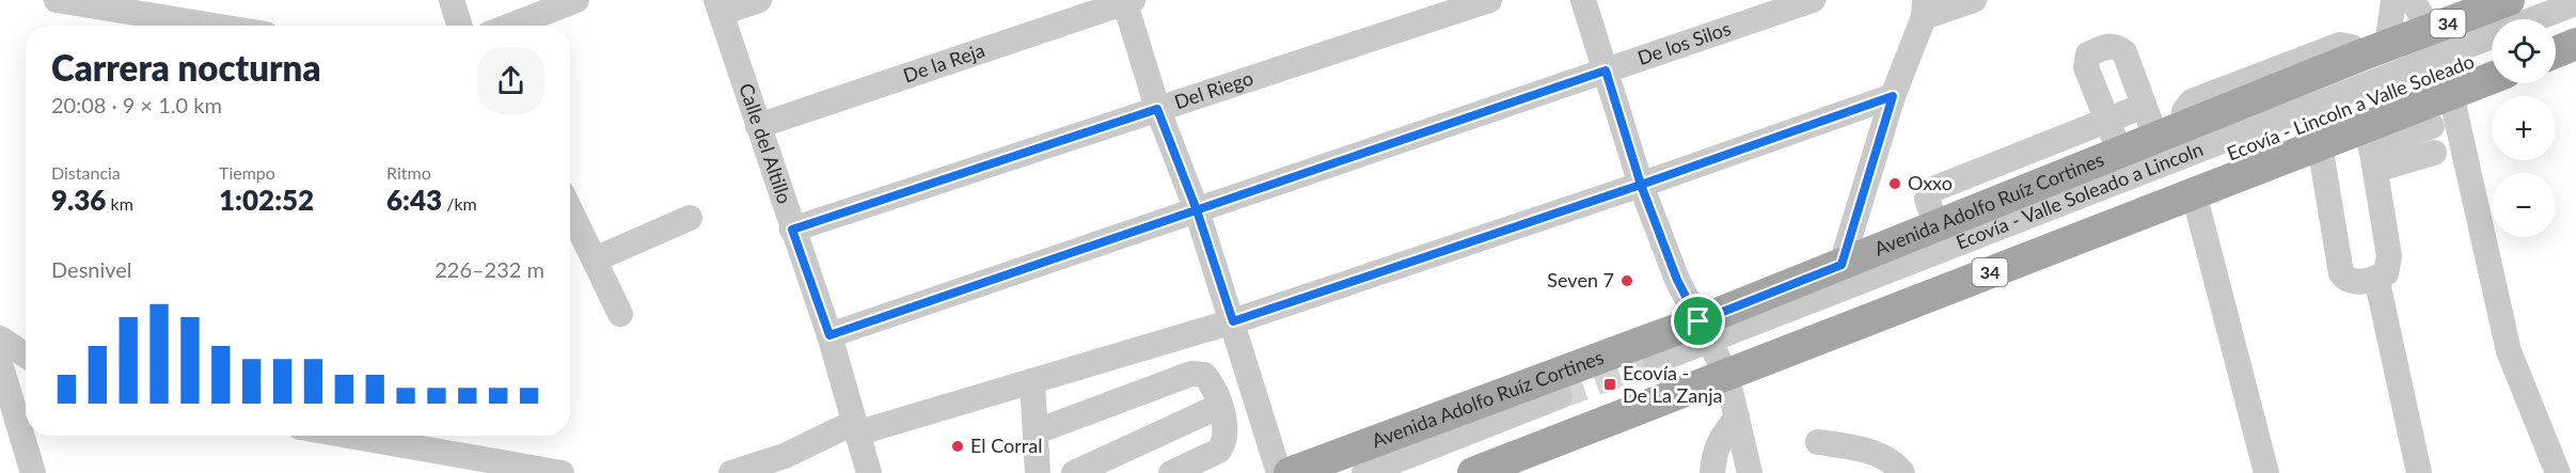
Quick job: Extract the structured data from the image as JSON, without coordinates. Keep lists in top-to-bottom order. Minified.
{"streets":{"main road":["34","Avenida Adolfo Ruíz Cortines"],"street":["De los Silos","De la Reja","Del Riego","Ecovía - Lincoln a Valle Soleado","Calle del Altillo","Ecovía - Valle Soleado a Lincoln"]},"crossings":[["De los Silos","Calle del Altillo"],["De la Reja","Calle del Altillo"],["Del Riego","Calle del Altillo"],["Ecovía - Lincoln a Valle Soleado","Ecovía - Valle Soleado a Lincoln"],["Ecovía - Lincoln a Valle Soleado","Avenida Adolfo Ruíz Cortines"],["Ecovía - Valle Soleado a Lincoln","Avenida Adolfo Ruíz Cortines"]],"places":{"other":["Oxxo","Seven 7","El Corral"],"transit":["Ecovía - De La Zanja"]},"page":{"map_buttons":["+","−"],"heading":["Carrera nocturna","20:08 · 9 × 1.0 km"],"stats":[["Distancia","9.36 km"],["Tiempo","1:02:52"],["Ritmo","6:43 /km"]],"chart":["Desnivel","226–232 m"]}}
